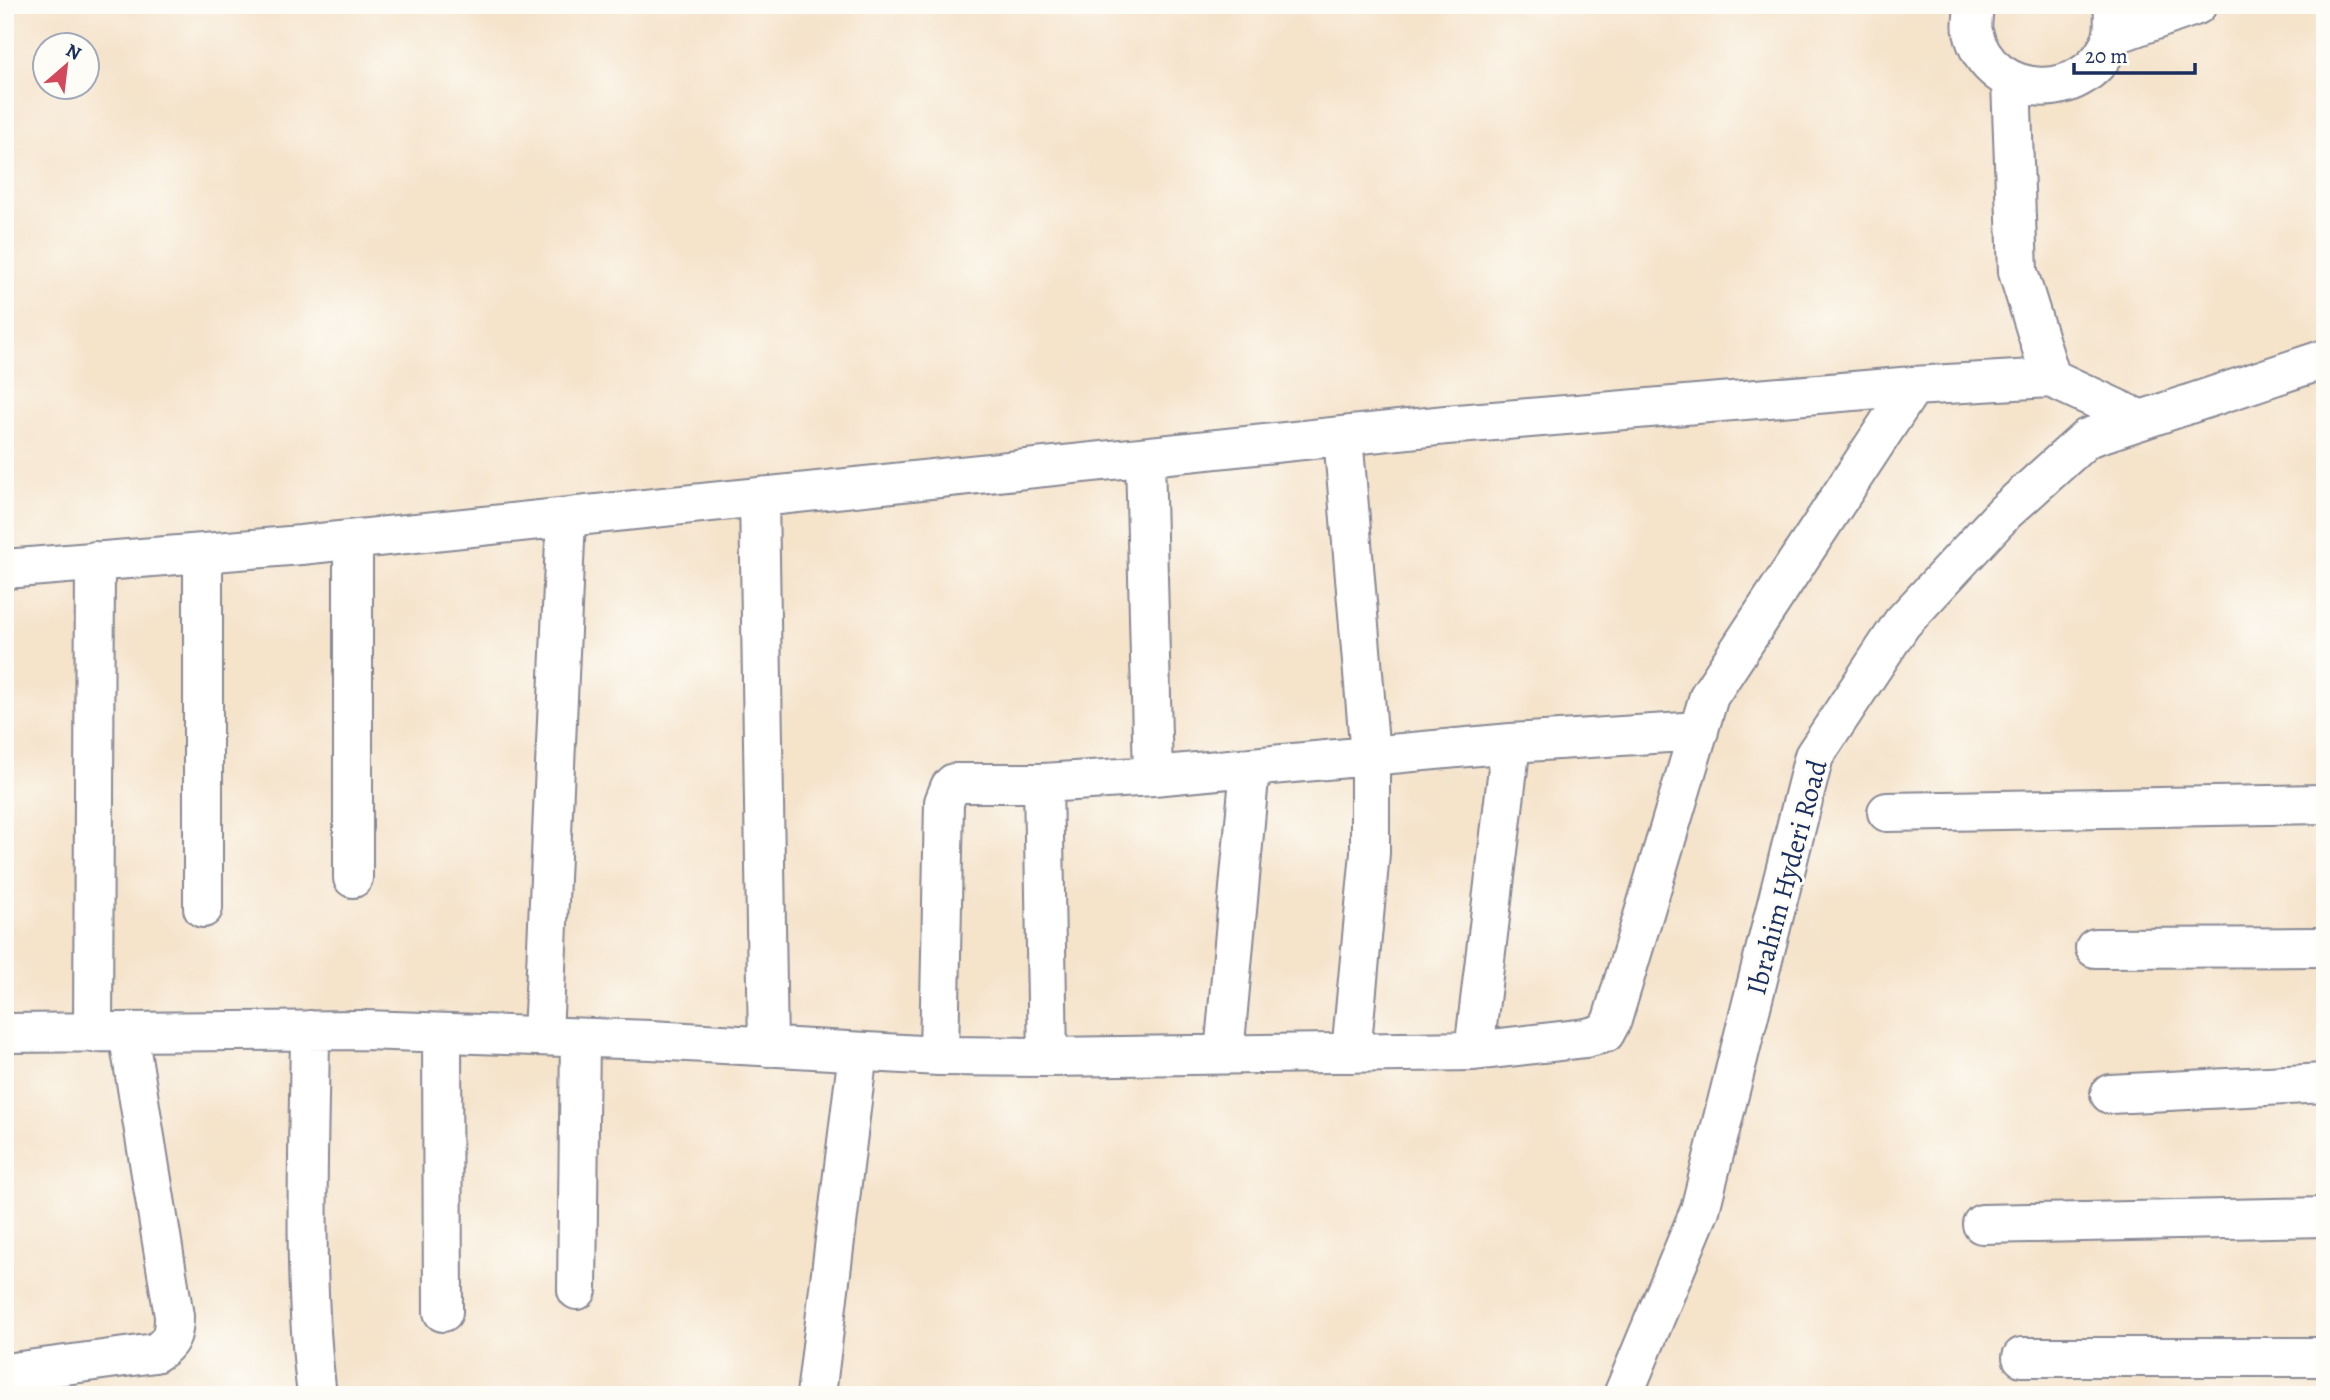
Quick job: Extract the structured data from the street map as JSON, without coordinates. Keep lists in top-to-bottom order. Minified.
{"streets":{"street":["Ibrahim Hyderi Road"]},"scale_bar":"20 m","north":"top right"}
